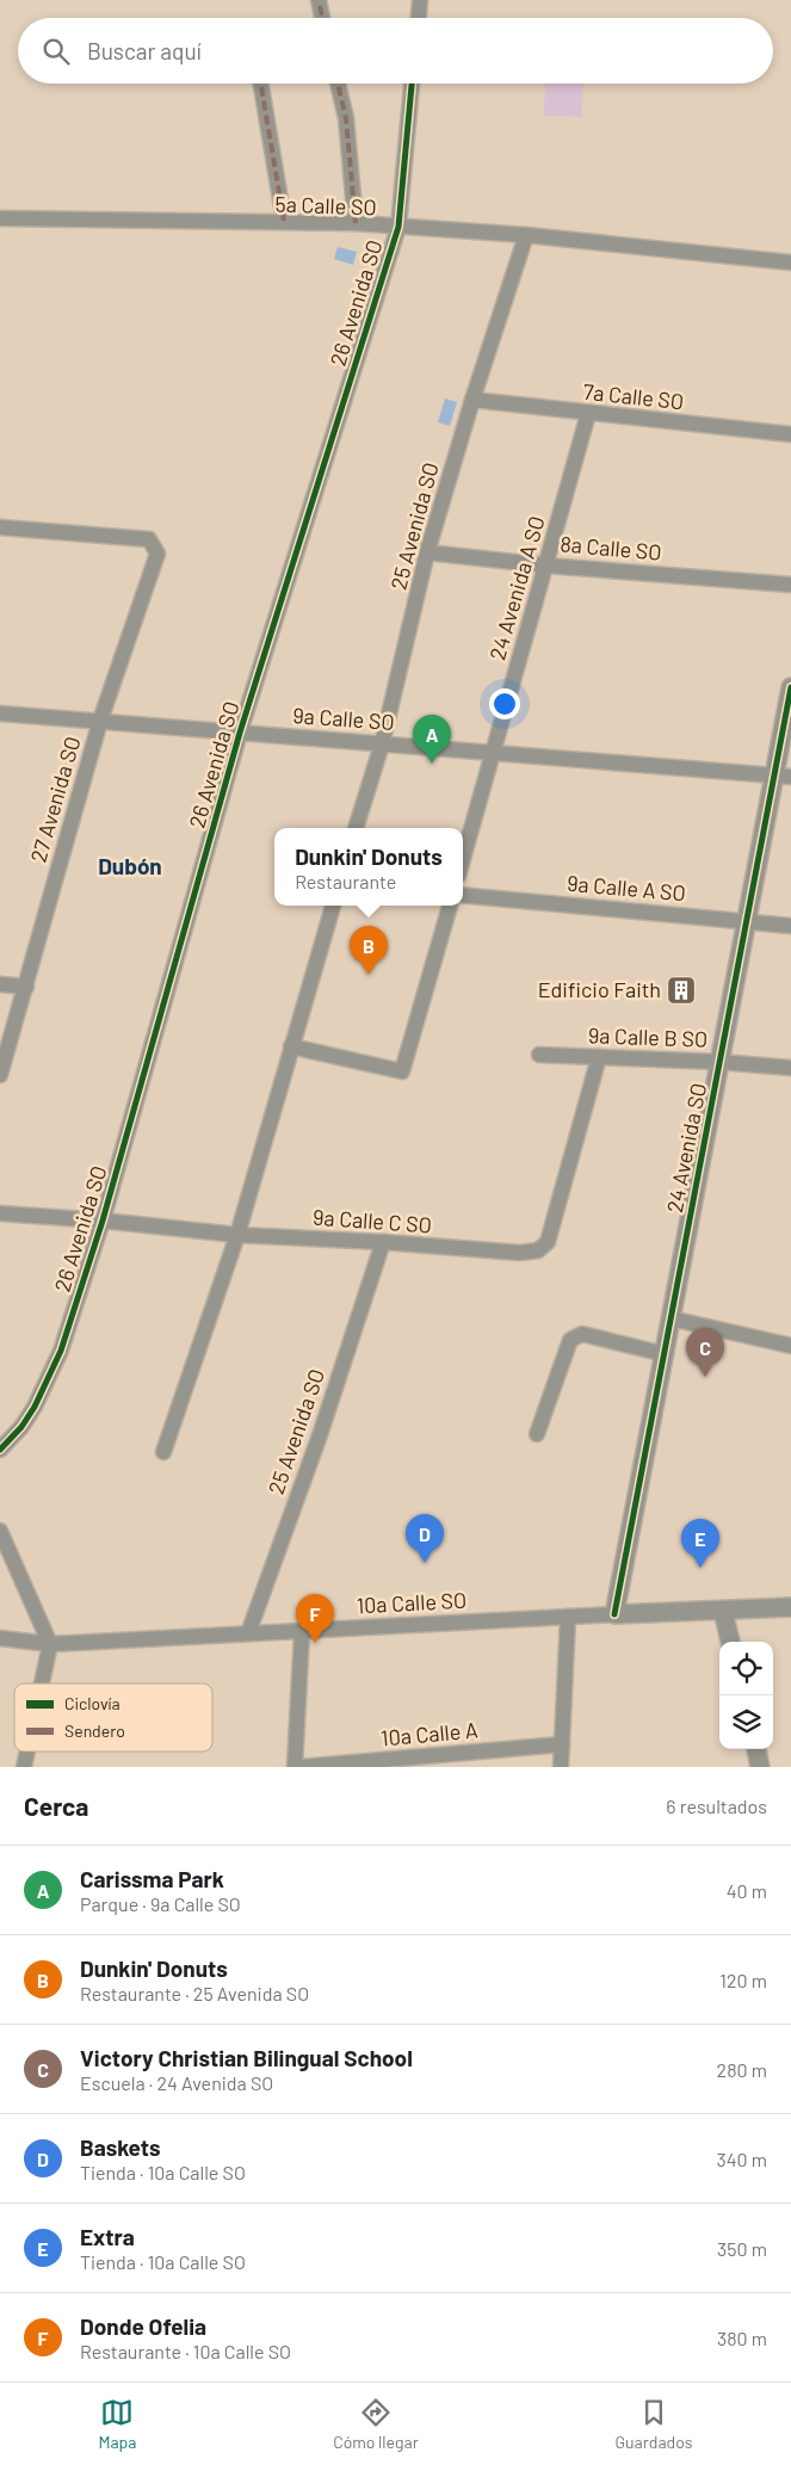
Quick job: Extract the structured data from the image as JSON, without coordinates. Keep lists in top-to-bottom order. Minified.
{"streets":{"street":["5a Calle SO","26 Avenida SO","7a Calle SO","25 Avenida SO","8a Calle SO","24 Avenida A SO","9a Calle SO","27 Avenida SO","9a Calle A SO","9a Calle B SO","24 Avenida SO","9a Calle C SO","10a Calle SO","10a Calle A"]},"crossings":[["5a Calle SO","26 Avenida SO"],["5a Calle SO","25 Avenida SO"],["26 Avenida SO","9a Calle SO"],["26 Avenida SO","9a Calle C SO"],["7a Calle SO","25 Avenida SO"],["7a Calle SO","24 Avenida A SO"],["25 Avenida SO","8a Calle SO"],["25 Avenida SO","9a Calle SO"],["25 Avenida SO","9a Calle C SO"],["25 Avenida SO","10a Calle SO"],["8a Calle SO","24 Avenida A SO"],["24 Avenida A SO","9a Calle SO"],["9a Calle SO","27 Avenida SO"],["9a Calle SO","24 Avenida SO"],["9a Calle A SO","24 Avenida SO"],["9a Calle B SO","24 Avenida SO"],["9a Calle B SO","9a Calle C SO"],["24 Avenida SO","10a Calle SO"]],"districts":["Dubón"],"places":{"building":["Edificio Faith"]},"legend":["Ciclovía","Sendero"],"page":{"search":"Buscar aquí","pins":["A","B","C","D","E","F"],"popup":["Dunkin' Donuts","Restaurante"],"heading":["Cerca","6 resultados"],"list":[{"mark":"A","name":"Carissma Park","note":"Parque · 9a Calle SO","value":"40 m"},{"mark":"B","name":"Dunkin' Donuts","note":"Restaurante · 25 Avenida SO","value":"120 m"},{"mark":"C","name":"Victory Christian Bilingual School","note":"Escuela · 24 Avenida SO","value":"280 m"},{"mark":"D","name":"Baskets","note":"Tienda · 10a Calle SO","value":"340 m"},{"mark":"E","name":"Extra","note":"Tienda · 10a Calle SO","value":"350 m"},{"mark":"F","name":"Donde Ofelia","note":"Restaurante · 10a Calle SO","value":"380 m"}],"nav":["Mapa","Cómo llegar","Guardados"]}}
